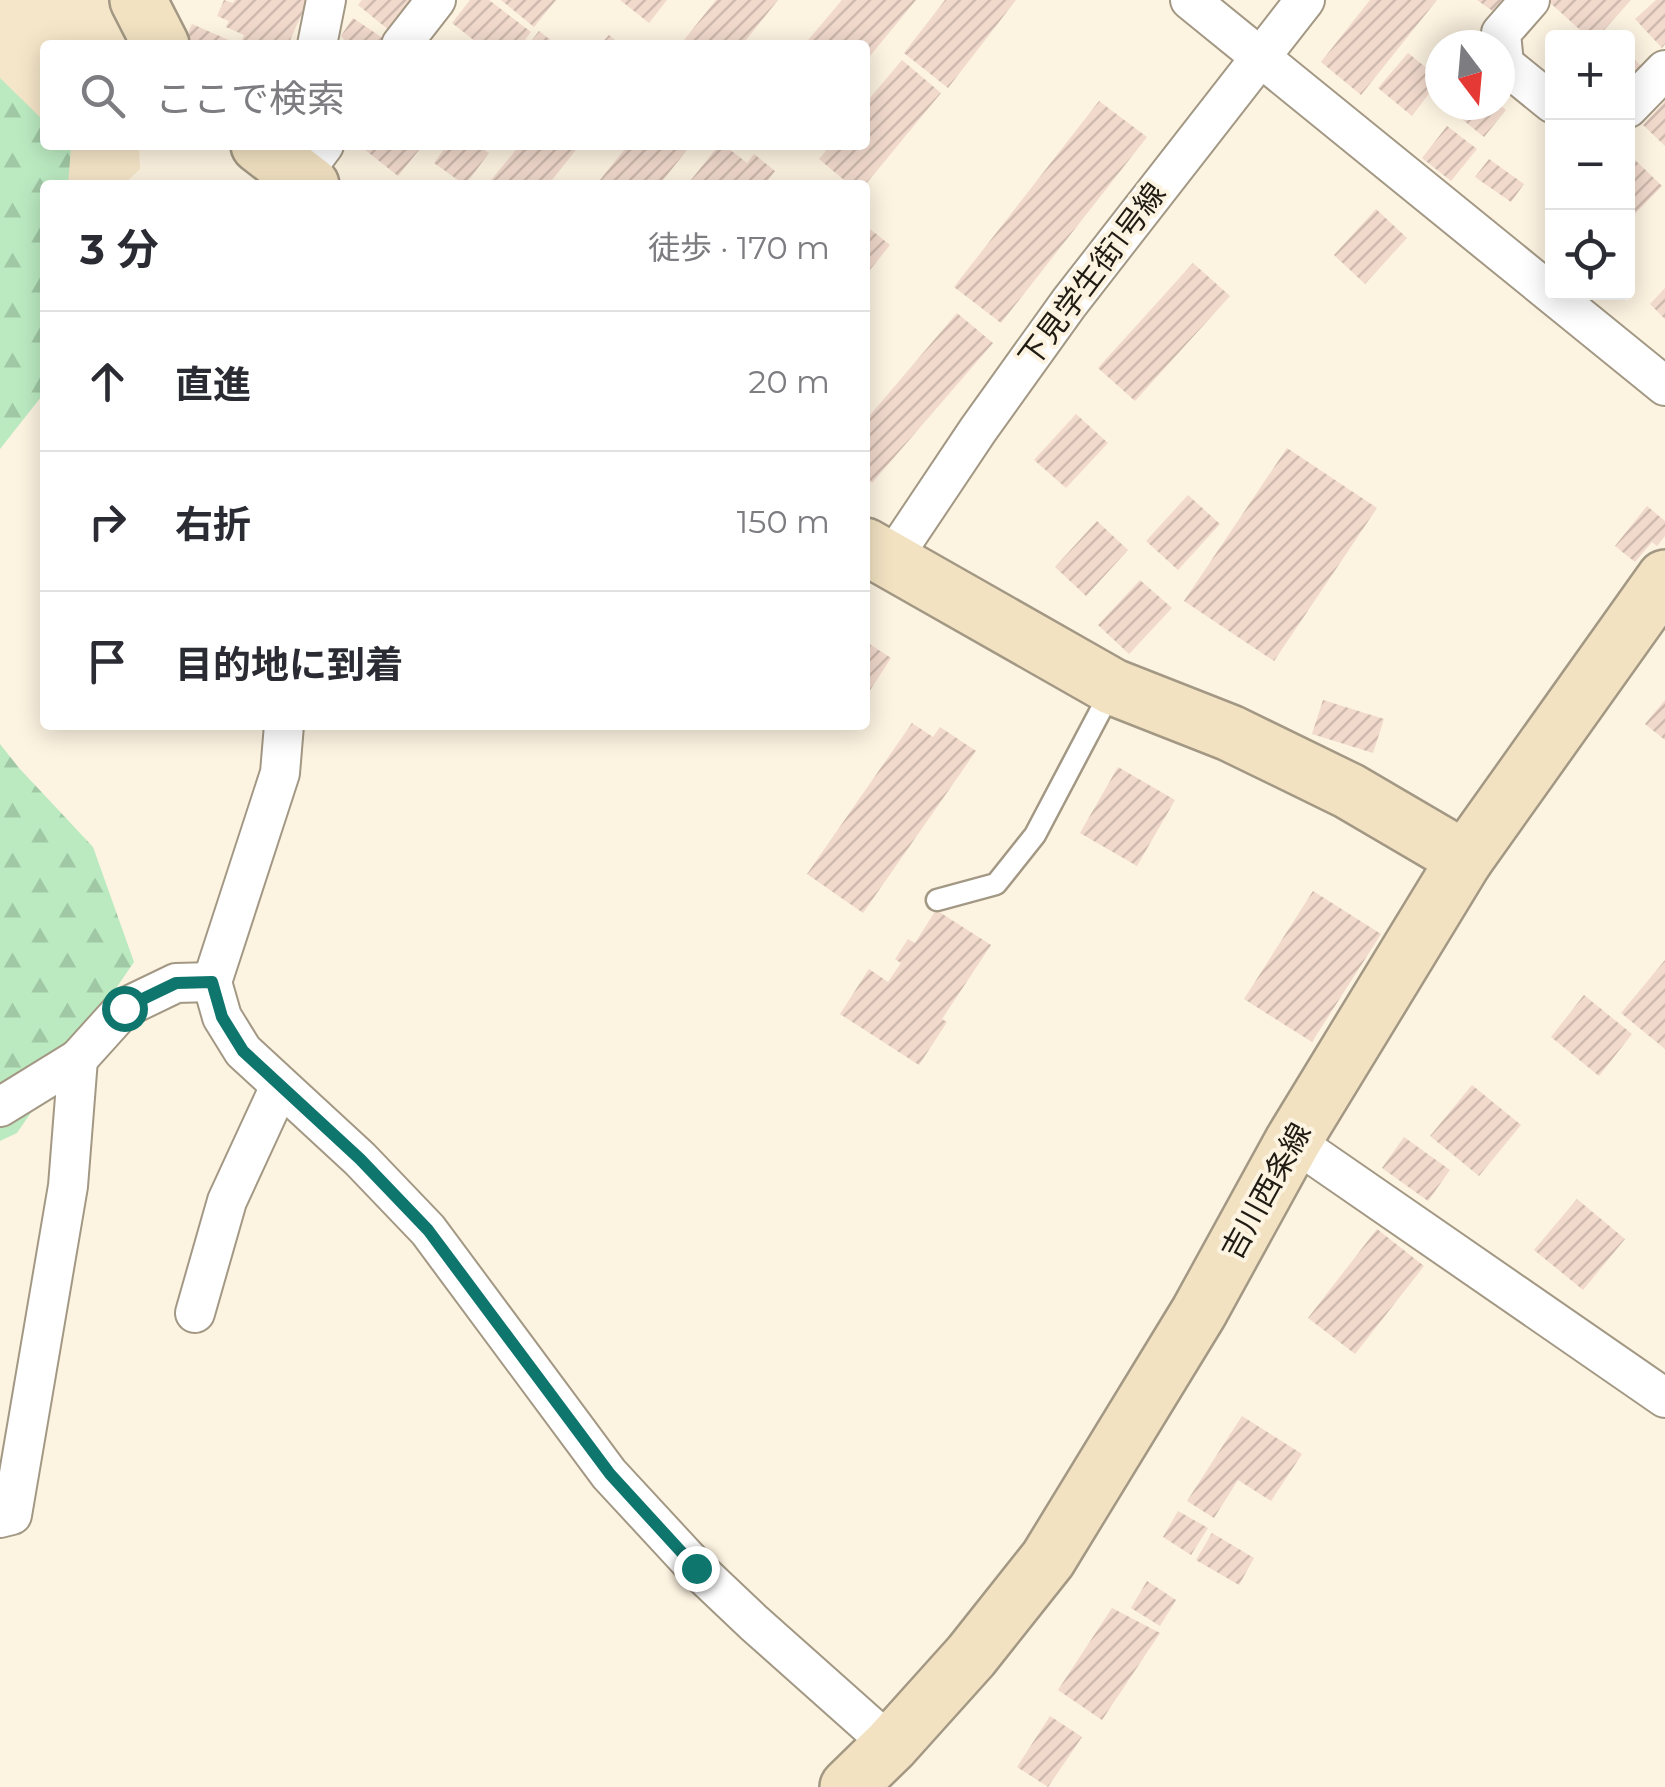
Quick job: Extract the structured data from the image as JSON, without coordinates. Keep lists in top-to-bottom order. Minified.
{"streets":{"main road":["吉川西条線"],"street":["下見学生街1号線"]},"north":"bottom","page":{"map_buttons":["+","−"],"search":"ここで検索","heading":["3 分","徒歩 · 170 m"],"list":[["直進","20 m"],["右折","150 m"],"目的地に到着"]}}
